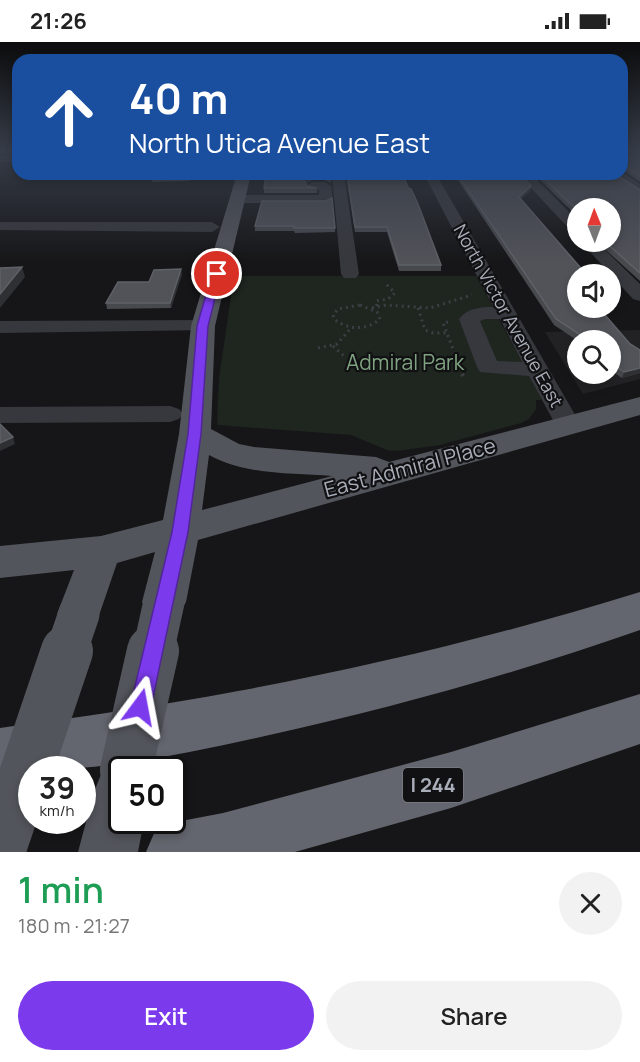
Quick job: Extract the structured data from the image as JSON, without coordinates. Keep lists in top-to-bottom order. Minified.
{"streets":{"highway":["I 244"],"main road":["East Admiral Place"],"street":["North Victor Avenue East"]},"crossings":[["North Victor Avenue East","East Admiral Place"]],"parks":["Admiral Park"],"north":"top","page":{"status":"21:26","turn":["40 m","North Utica Avenue East"],"speed":"39 km/h","limit":"50","heading":["1 min","180 m · 21:27"],"buttons":["Exit","Share"]}}
